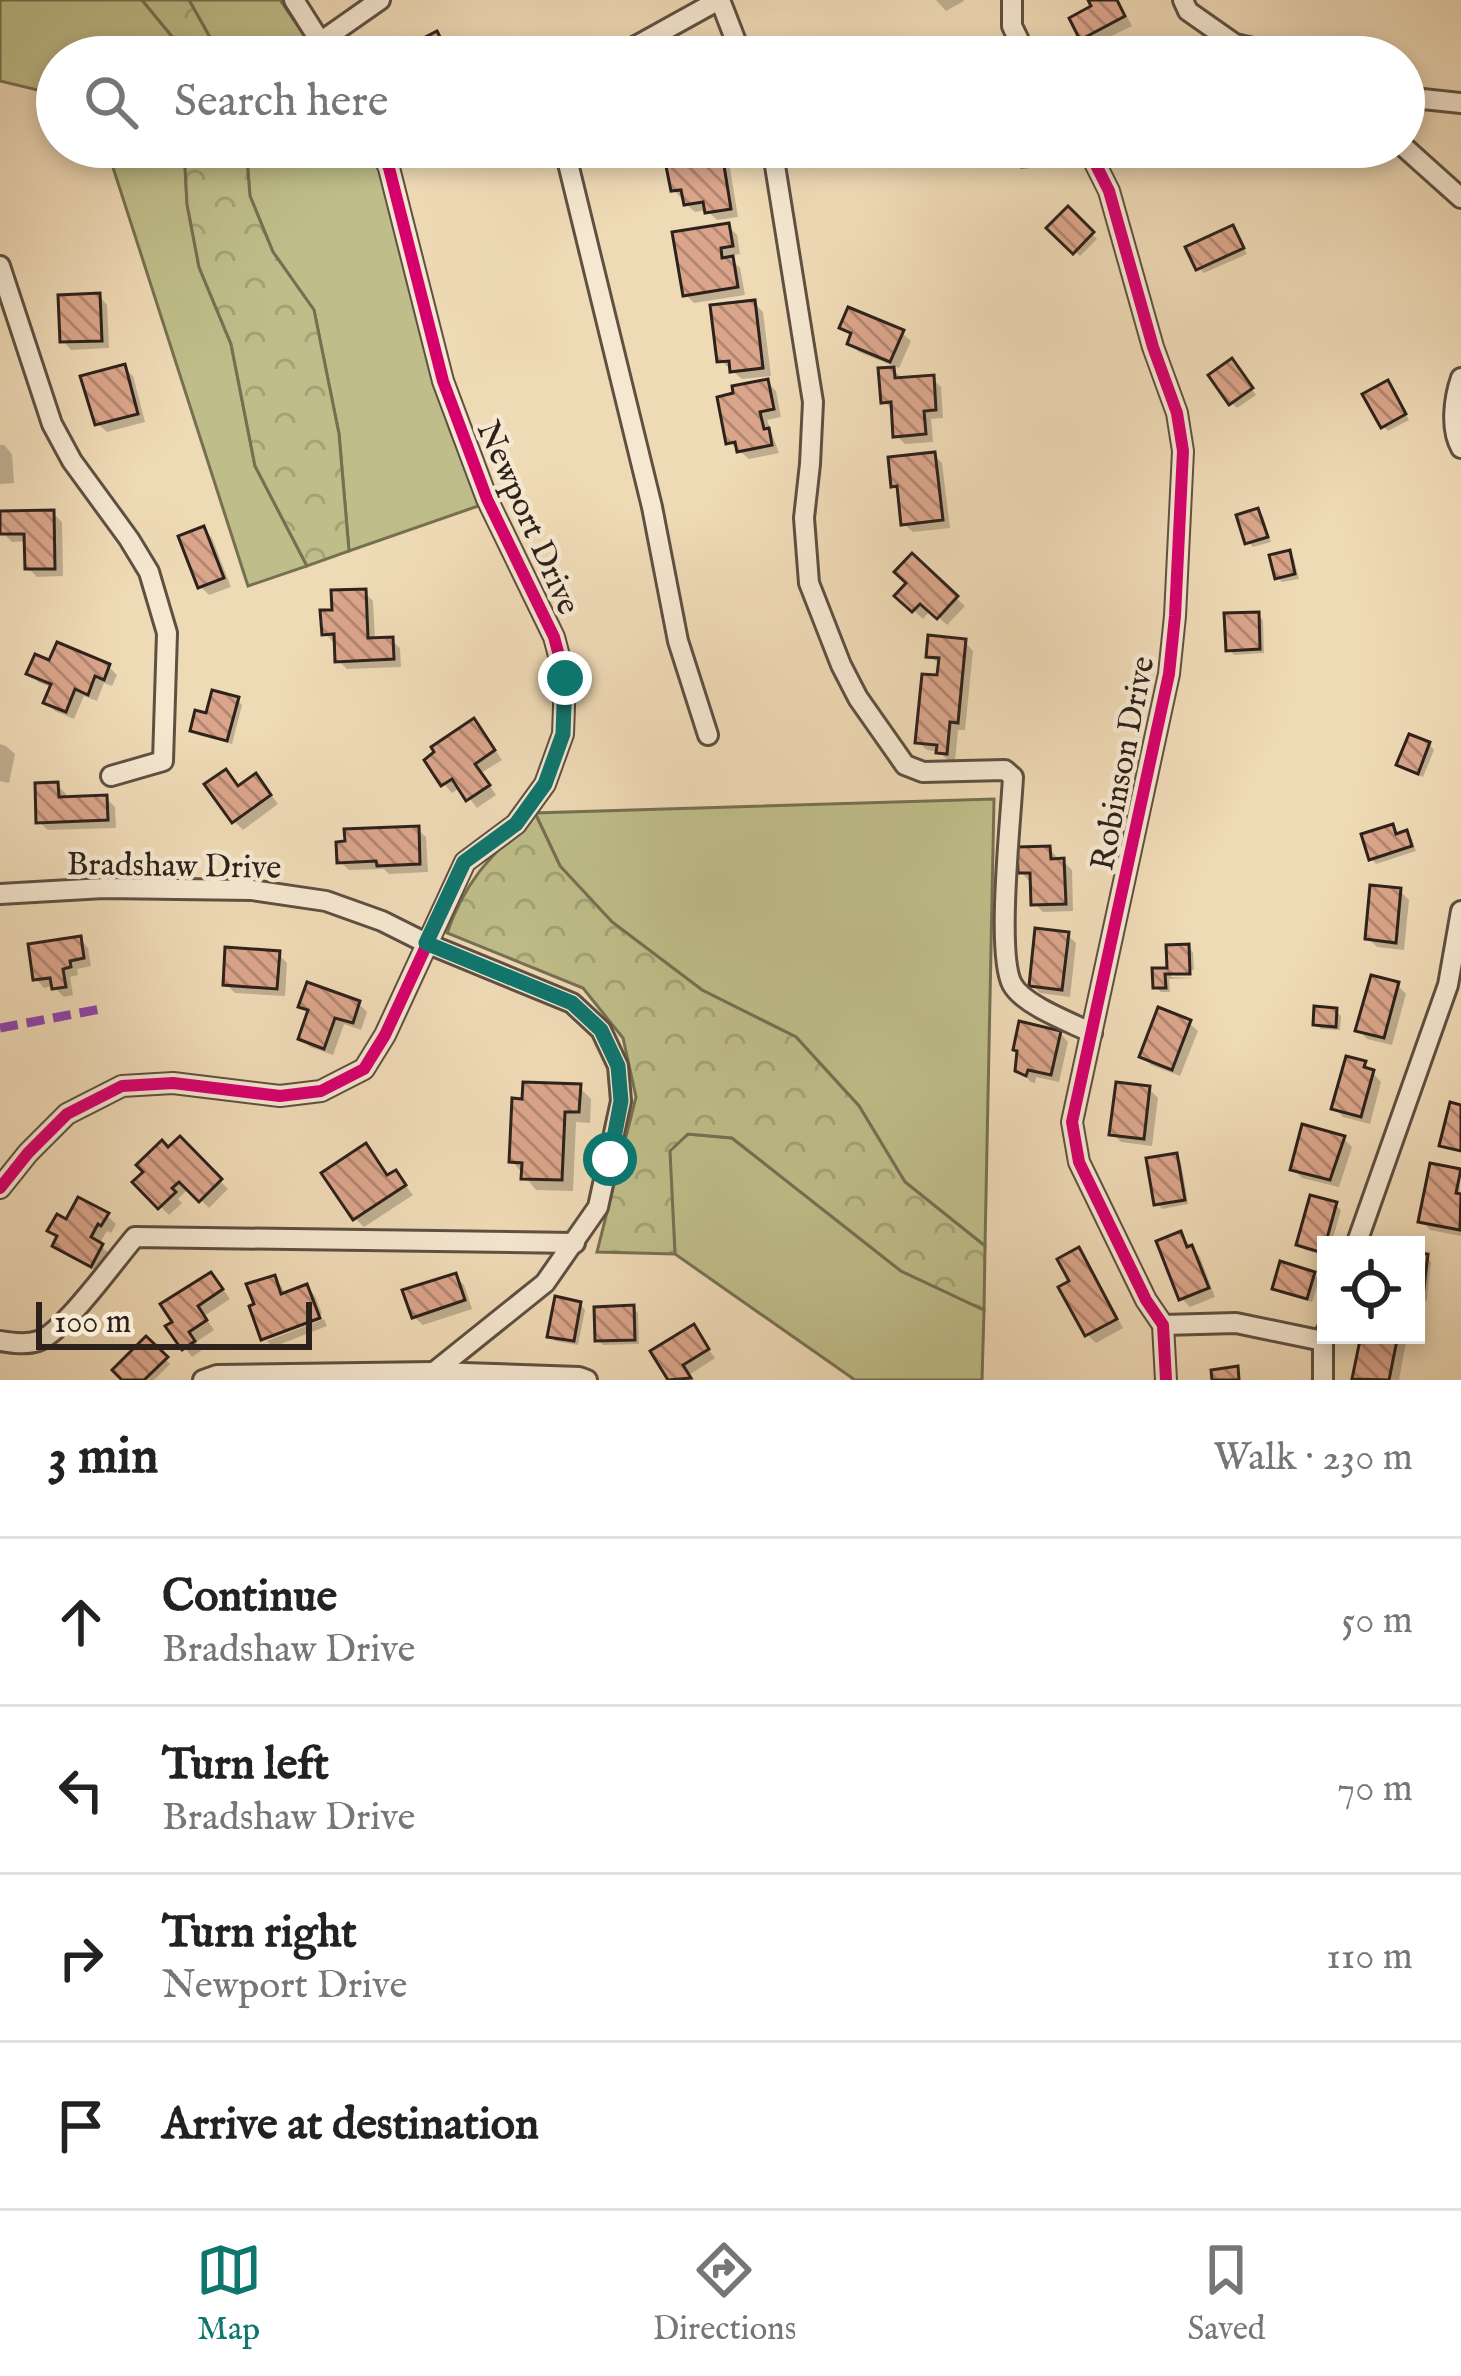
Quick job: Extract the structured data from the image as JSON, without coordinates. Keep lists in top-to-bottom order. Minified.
{"streets":{"street":["Newport Drive","Robinson Drive","Bradshaw Drive"]},"crossings":[["Newport Drive","Bradshaw Drive"]],"scale_bar":"100 m","page":{"search":"Search here","scale":"100 m","heading":["3 min","Walk · 230 m"],"list":[["Continue","Bradshaw Drive","50 m"],["Turn left","Bradshaw Drive","70 m"],["Turn right","Newport Drive","110 m"],"Arrive at destination"],"nav":["Map","Directions","Saved"]}}
